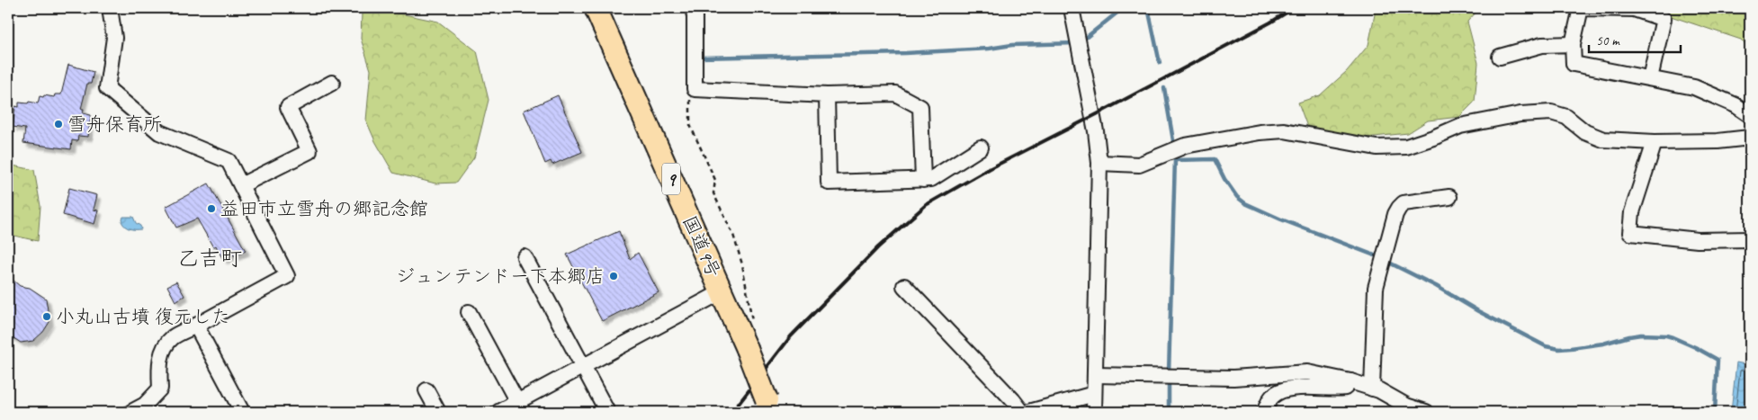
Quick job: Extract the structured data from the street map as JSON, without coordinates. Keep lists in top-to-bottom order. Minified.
{"streets":{"highway":["9","国道9号"]},"districts":["乙吉町"],"places":["雪舟保育所","益田市立雪舟の郷記念館","ジュンテンドー下本郷店","小丸山古墳 復元した"],"scale_bar":"50 m"}
